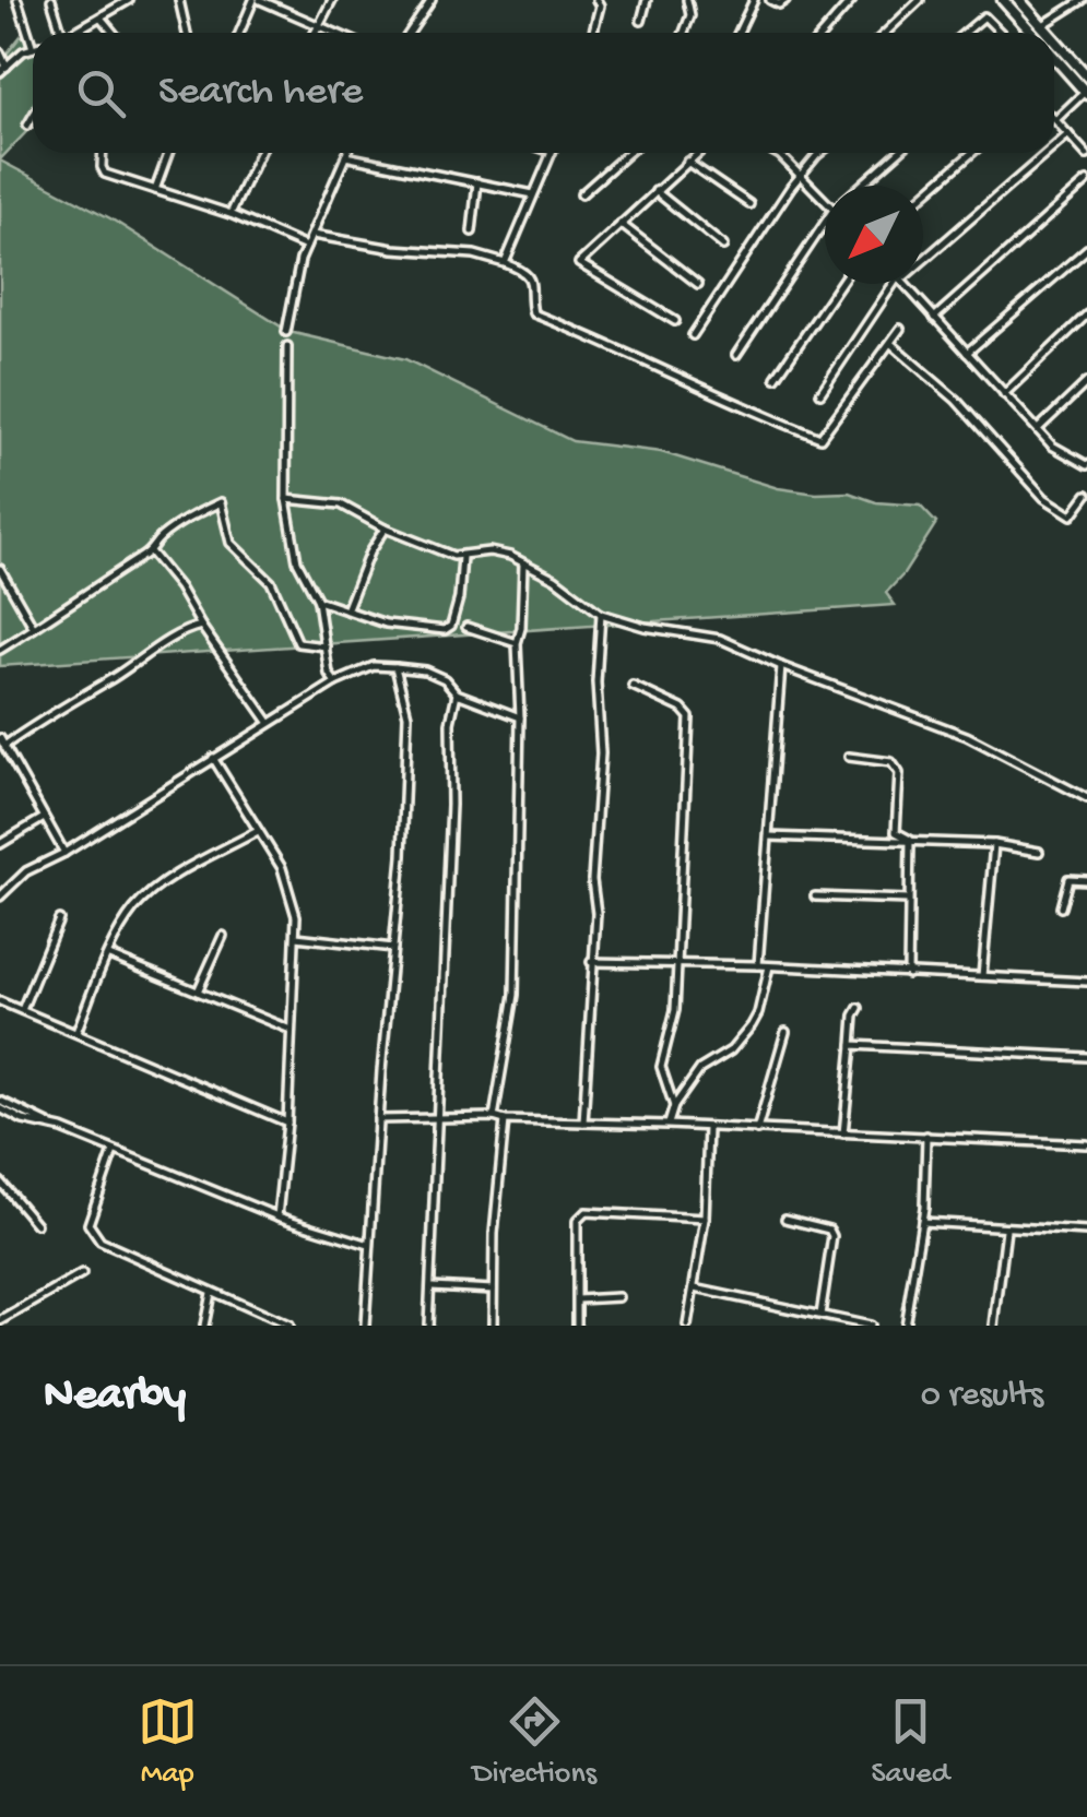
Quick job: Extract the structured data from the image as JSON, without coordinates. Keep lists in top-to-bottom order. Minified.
{"north":"bottom left","page":{"search":"Search here","heading":["Nearby","0 results"],"nav":["Map","Directions","Saved"]}}
